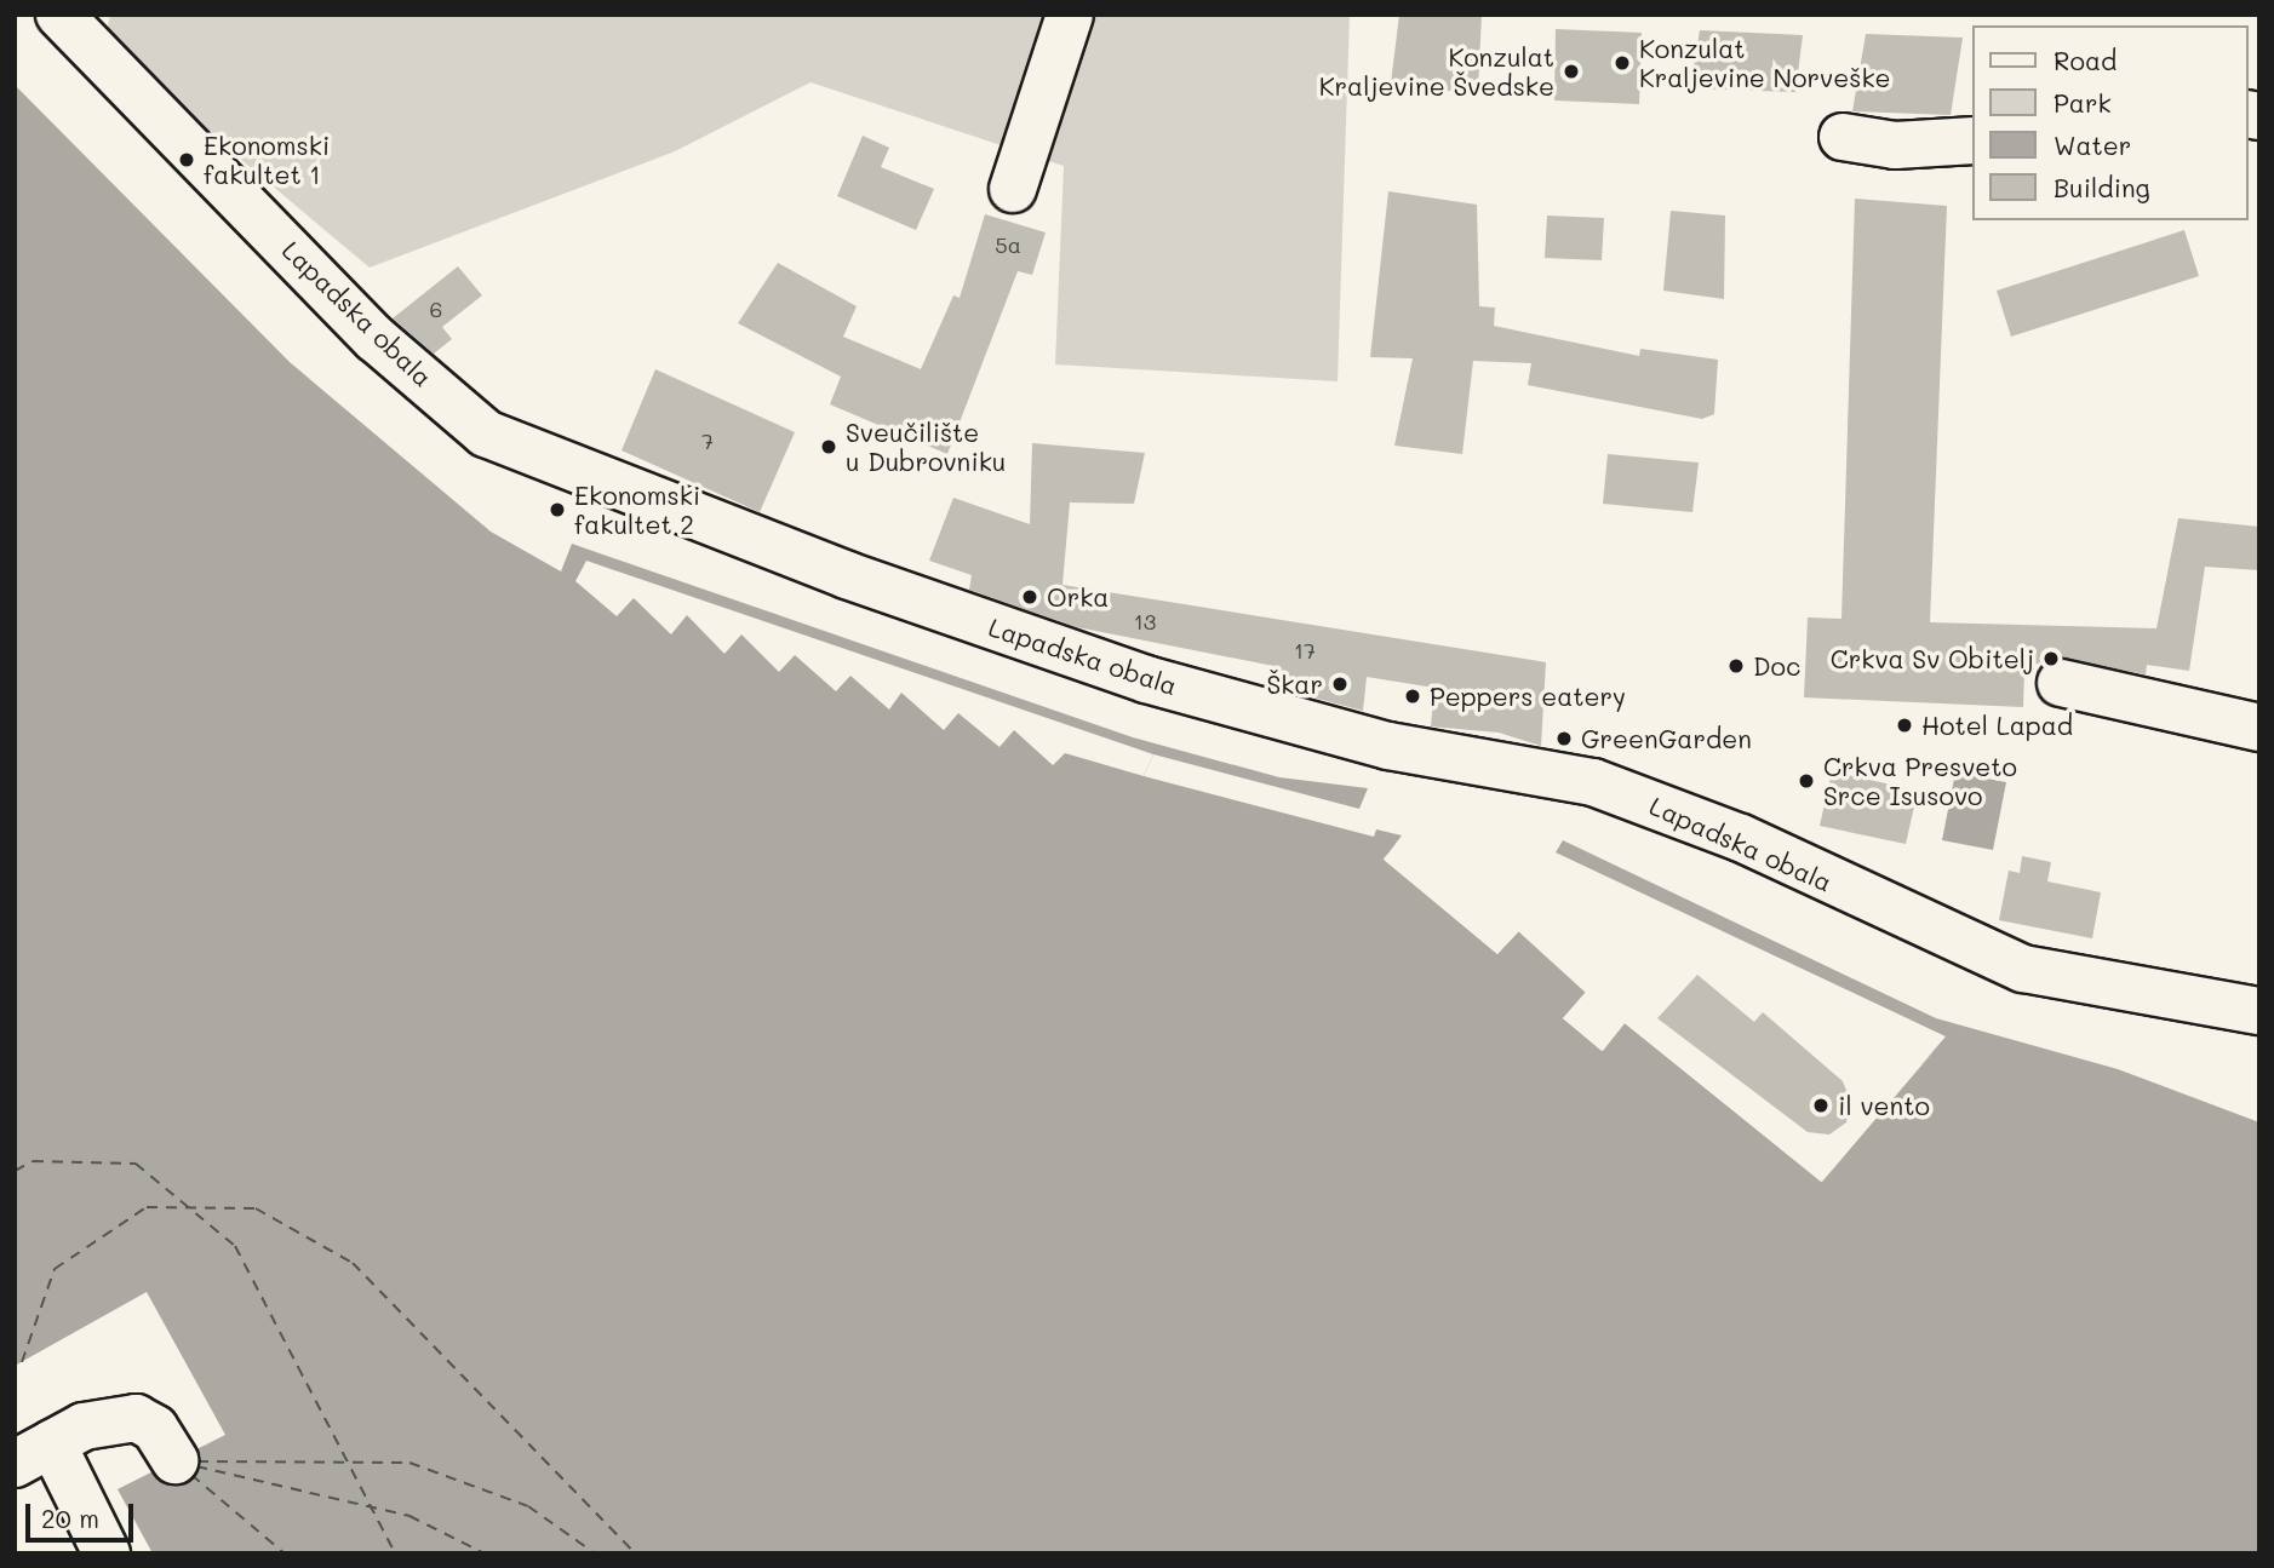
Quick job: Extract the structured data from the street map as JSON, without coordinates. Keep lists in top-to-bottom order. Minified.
{"streets":{"street":["Lapadska obala"]},"places":["Konzulat Kraljevine Norveške","Konzulat Kraljevine Švedske","Ekonomski fakultet 1","Sveučilište u Dubrovniku","Ekonomski fakultet 2","Orka","Crkva Sv Obitelj","Doc","Škar","Peppers eatery","Hotel Lapad","GreenGarden","Crkva Presveto Srce Isusovo","il vento"],"house_numbers":["5a","6","7","13","17"],"legend":["Road","Park","Water","Building"],"scale_bar":"20 m"}
